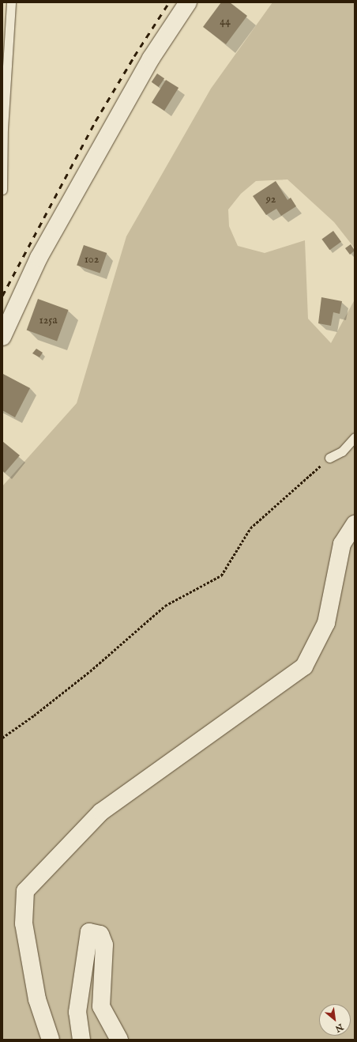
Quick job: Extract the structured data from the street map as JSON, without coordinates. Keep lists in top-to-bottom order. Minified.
{"house_numbers":["44","92","102","125a"],"north":"bottom right"}
